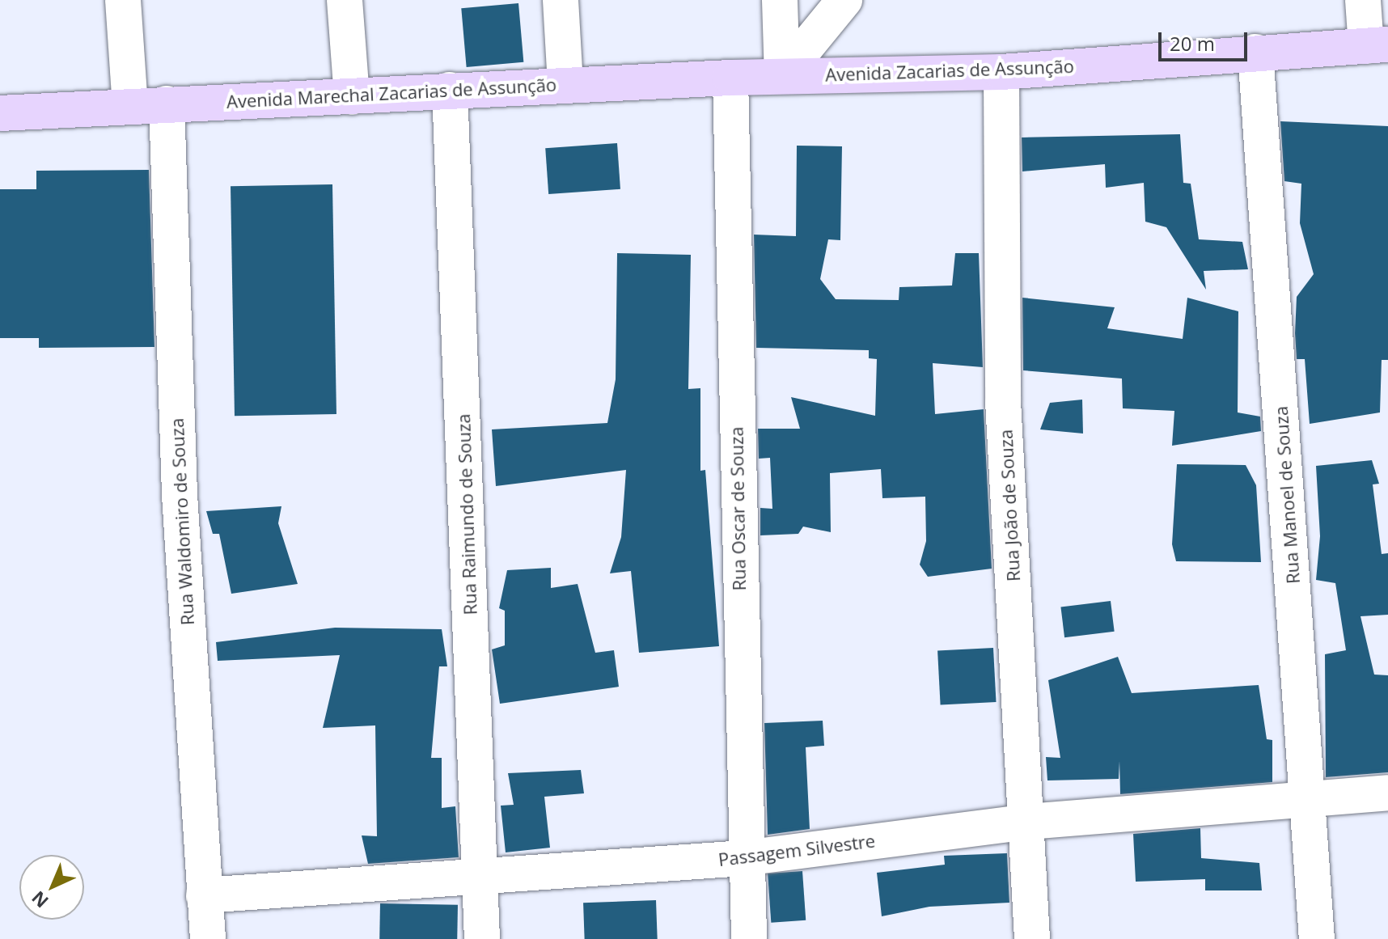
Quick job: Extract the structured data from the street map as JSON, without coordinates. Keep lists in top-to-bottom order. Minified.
{"streets":{"main road":["Avenida Zacarias de Assunção","Avenida Marechal Zacarias de Assunção"],"street":["Rua Manoel de Souza","Rua João de Souza","Rua Oscar de Souza","Rua Raimundo de Souza","Rua Waldomiro de Souza","Passagem Silvestre"]},"crossings":[["Avenida Zacarias de Assunção","Avenida Marechal Zacarias de Assunção"],["Avenida Zacarias de Assunção","Rua Manoel de Souza"],["Avenida Zacarias de Assunção","Rua João de Souza"],["Avenida Marechal Zacarias de Assunção","Rua Oscar de Souza"],["Avenida Marechal Zacarias de Assunção","Rua Raimundo de Souza"],["Avenida Marechal Zacarias de Assunção","Rua Waldomiro de Souza"],["Rua Manoel de Souza","Passagem Silvestre"],["Rua João de Souza","Passagem Silvestre"],["Rua Oscar de Souza","Passagem Silvestre"],["Rua Raimundo de Souza","Passagem Silvestre"],["Rua Waldomiro de Souza","Passagem Silvestre"]],"scale_bar":"20 m","north":"bottom left"}
